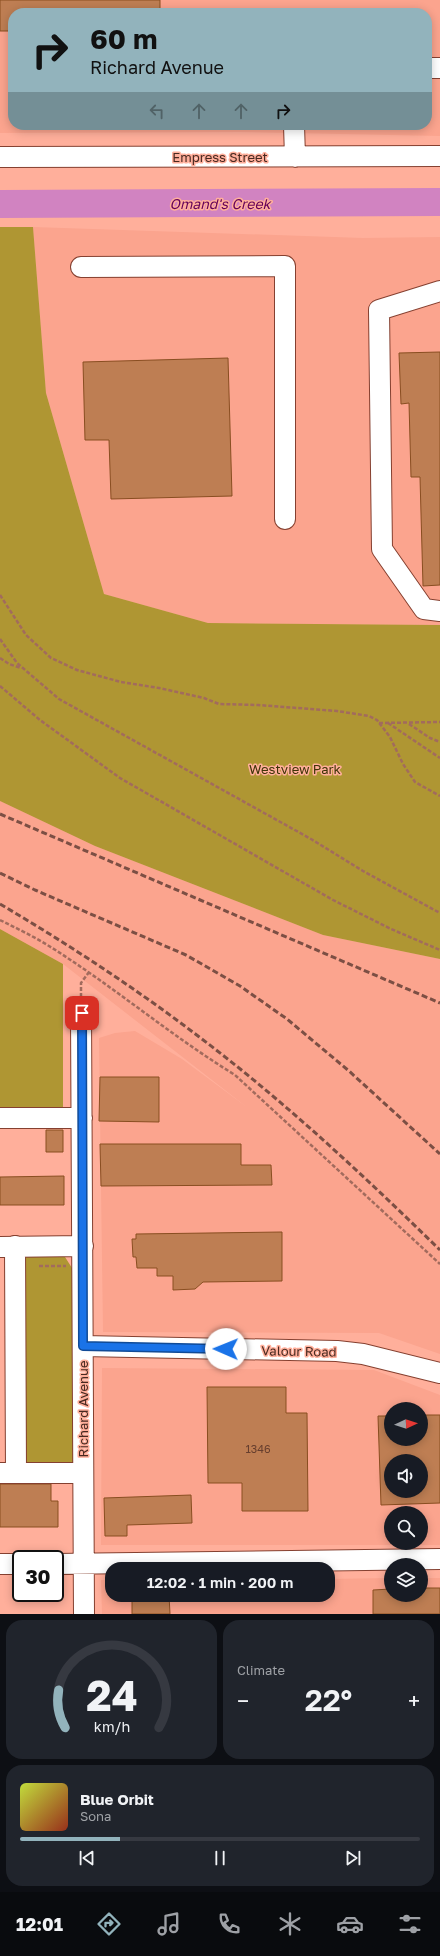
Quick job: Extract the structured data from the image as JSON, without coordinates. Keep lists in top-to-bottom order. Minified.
{"streets":{"street":["Empress Street","Valour Road","Richard Avenue"]},"crossings":[["Valour Road","Richard Avenue"]],"water":["Omand's Creek"],"parks":["Westview Park"],"house_numbers":["1346"],"north":"right","page":{"turn":["60 m","Richard Avenue"],"limit":"30","trip":"12:02 · 1 min · 200 m","tile":"Climate","heat":["−","22°","+"],"song":["Blue Orbit","Sona"],"tabs":"12:01","gauge":["24","km/h"]}}
